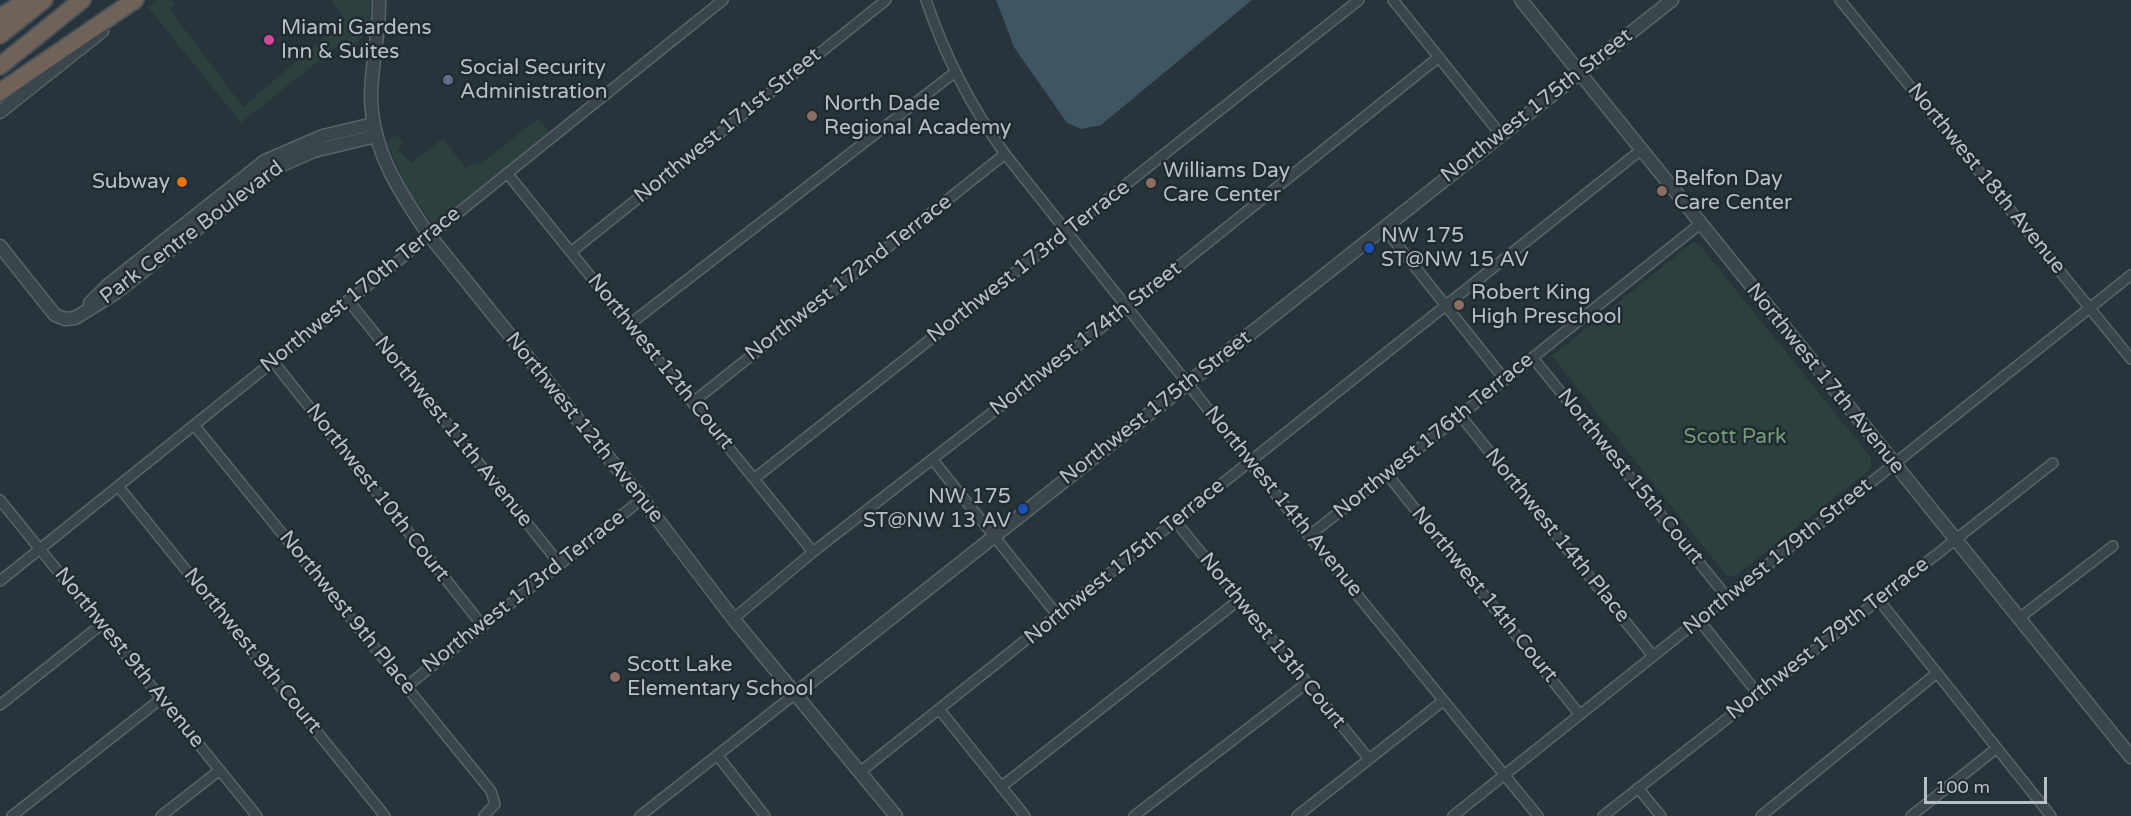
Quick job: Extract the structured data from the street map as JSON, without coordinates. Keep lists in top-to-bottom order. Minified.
{"streets":{"street":["Northwest 175th Street","Northwest 171st Street","Northwest 18th Avenue","Park Centre Boulevard","Northwest 173rd Terrace","Northwest 172nd Terrace","Northwest 170th Terrace","Northwest 174th Street","Northwest 12th Court","Northwest 17th Avenue","Northwest 12th Avenue","Northwest 11th Avenue","Northwest 176th Terrace","Northwest 15th Court","Northwest 10th Court","Northwest 14th Avenue","Northwest 14th Place","Northwest 179th Street","Northwest 175th Terrace","Northwest 14th Court","Northwest 9th Place","Northwest 179th Terrace","Northwest 13th Court","Northwest 9th Court","Northwest 9th Avenue"]},"crossings":[["Northwest 175th Street","Northwest 17th Avenue"],["Northwest 175th Street","Northwest 12th Avenue"],["Northwest 175th Street","Northwest 14th Avenue"],["Northwest 171st Street","Northwest 12th Court"],["Northwest 18th Avenue","Northwest 179th Street"],["Park Centre Boulevard","Northwest 12th Avenue"],["Northwest 173rd Terrace","Northwest 12th Court"],["Northwest 173rd Terrace","Northwest 12th Avenue"],["Northwest 173rd Terrace","Northwest 11th Avenue"],["Northwest 173rd Terrace","Northwest 10th Court"],["Northwest 173rd Terrace","Northwest 14th Avenue"],["Northwest 173rd Terrace","Northwest 9th Place"],["Northwest 172nd Terrace","Northwest 12th Court"],["Northwest 172nd Terrace","Northwest 14th Avenue"],["Northwest 170th Terrace","Northwest 12th Court"],["Northwest 170th Terrace","Northwest 12th Avenue"],["Northwest 170th Terrace","Northwest 11th Avenue"],["Northwest 170th Terrace","Northwest 10th Court"],["Northwest 170th Terrace","Northwest 9th Place"],["Northwest 170th Terrace","Northwest 9th Court"],["Northwest 170th Terrace","Northwest 9th Avenue"],["Northwest 174th Street","Northwest 12th Court"],["Northwest 174th Street","Northwest 12th Avenue"],["Northwest 174th Street","Northwest 14th Avenue"],["Northwest 17th Avenue","Northwest 176th Terrace"],["Northwest 17th Avenue","Northwest 179th Street"],["Northwest 17th Avenue","Northwest 175th Terrace"],["Northwest 17th Avenue","Northwest 179th Terrace"],["Northwest 12th Avenue","Northwest 175th Terrace"],["Northwest 176th Terrace","Northwest 15th Court"],["Northwest 176th Terrace","Northwest 14th Avenue"],["Northwest 176th Terrace","Northwest 14th Place"],["Northwest 176th Terrace","Northwest 14th Court"],["Northwest 15th Court","Northwest 179th Street"],["Northwest 14th Avenue","Northwest 179th Street"],["Northwest 14th Avenue","Northwest 175th Terrace"],["Northwest 14th Place","Northwest 179th Street"],["Northwest 179th Street","Northwest 14th Court"],["Northwest 175th Terrace","Northwest 13th Court"]],"parks":["Scott Park"],"places":["Miami Gardens Inn & Suites","Social Security Administration","North Dade Regional Academy","Subway","Williams Day Care Center","Belfon Day Care Center","NW 175 ST@NW 15 AV","Robert King High Preschool","NW 175 ST@NW 13 AV","Scott Lake Elementary School"],"scale_bar":"100 m"}
